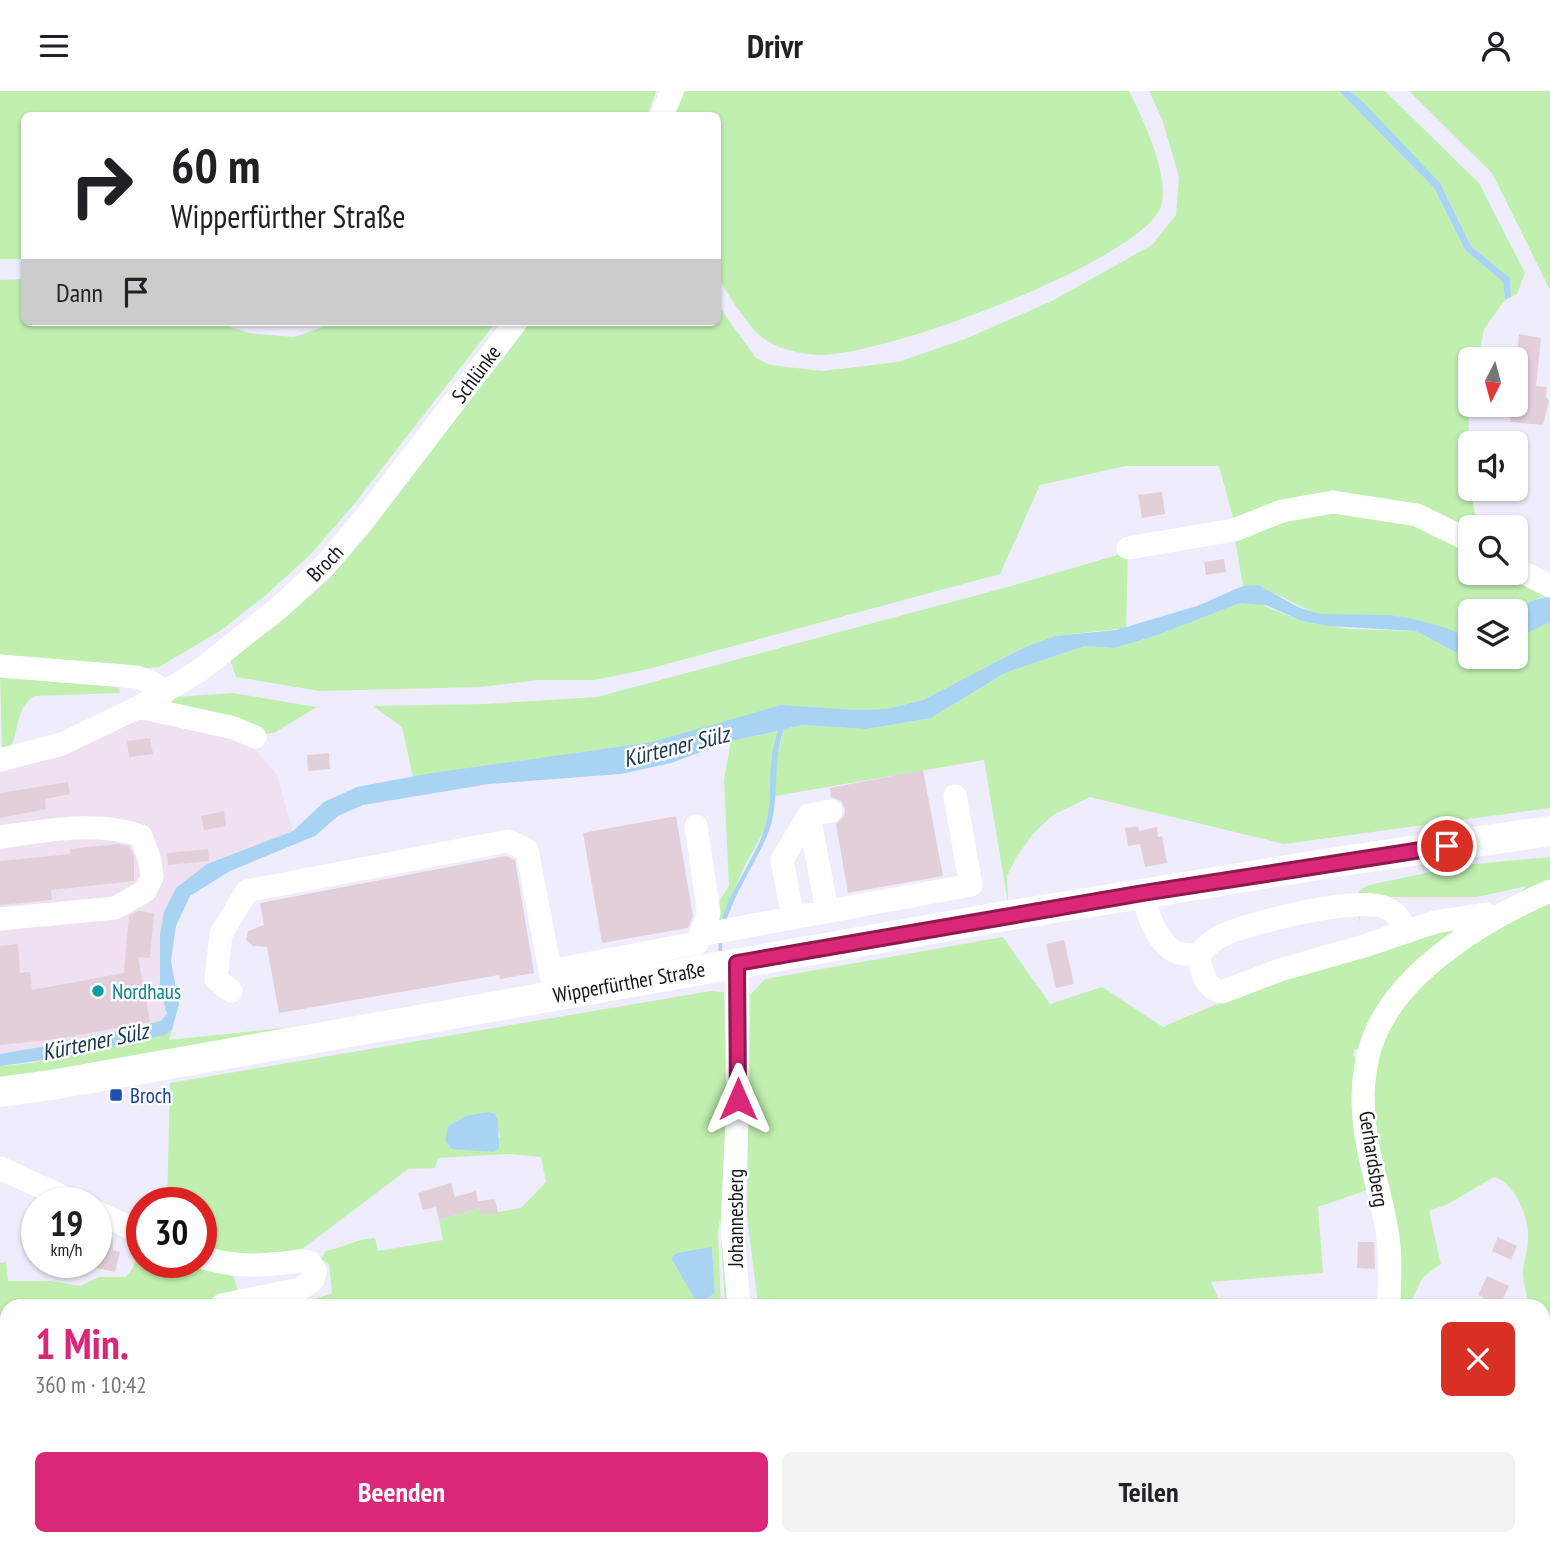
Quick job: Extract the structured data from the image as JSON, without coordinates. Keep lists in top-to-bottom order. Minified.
{"streets":{"main road":["Wipperfürther Straße"],"street":["Schlünke","Broch","Gerhardsberg","Johannesberg"]},"crossings":[["Schlünke","Broch"],["Wipperfürther Straße","Johannesberg"]],"water":["Kürtener Sülz"],"places":{"other":["Nordhaus"],"transit":["Broch"]},"north":"bottom","page":{"header":"Drivr","turn":["60 m","Wipperfürther Straße"],"then":"Dann","speed":"19 km/h","limit":"30","heading":["1 Min.","360 m · 10:42"],"buttons":["Beenden","Teilen"]}}
